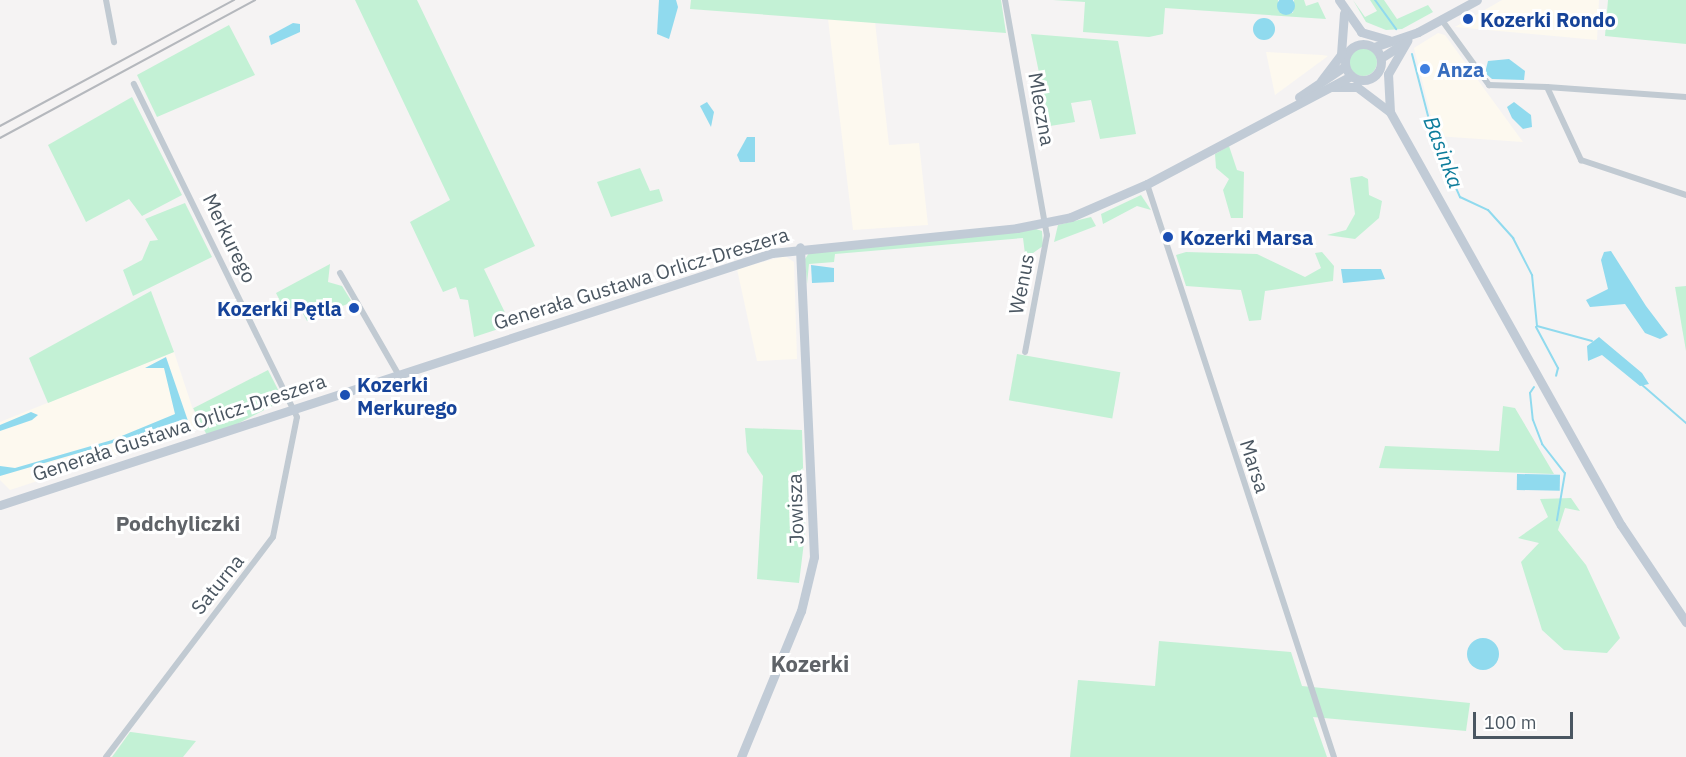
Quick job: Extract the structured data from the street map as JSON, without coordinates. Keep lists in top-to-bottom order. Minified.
{"streets":{"main road":["Generała Gustawa Orlicz-Dreszera","Jowisza"],"street":["Mleczna","Merkurego","Wenus","Marsa","Saturna"]},"crossings":[["Mleczna","Generała Gustawa Orlicz-Dreszera"],["Mleczna","Wenus"],["Merkurego","Generała Gustawa Orlicz-Dreszera"],["Merkurego","Saturna"],["Generała Gustawa Orlicz-Dreszera","Wenus"],["Generała Gustawa Orlicz-Dreszera","Marsa"],["Generała Gustawa Orlicz-Dreszera","Jowisza"],["Generała Gustawa Orlicz-Dreszera","Saturna"]],"districts":["Podchyliczki","Kozerki"],"water":["Basinka"],"places":["Kozerki Rondo","Anza","Kozerki Marsa","Kozerki Pętla","Kozerki Merkurego"],"scale_bar":"100 m"}
